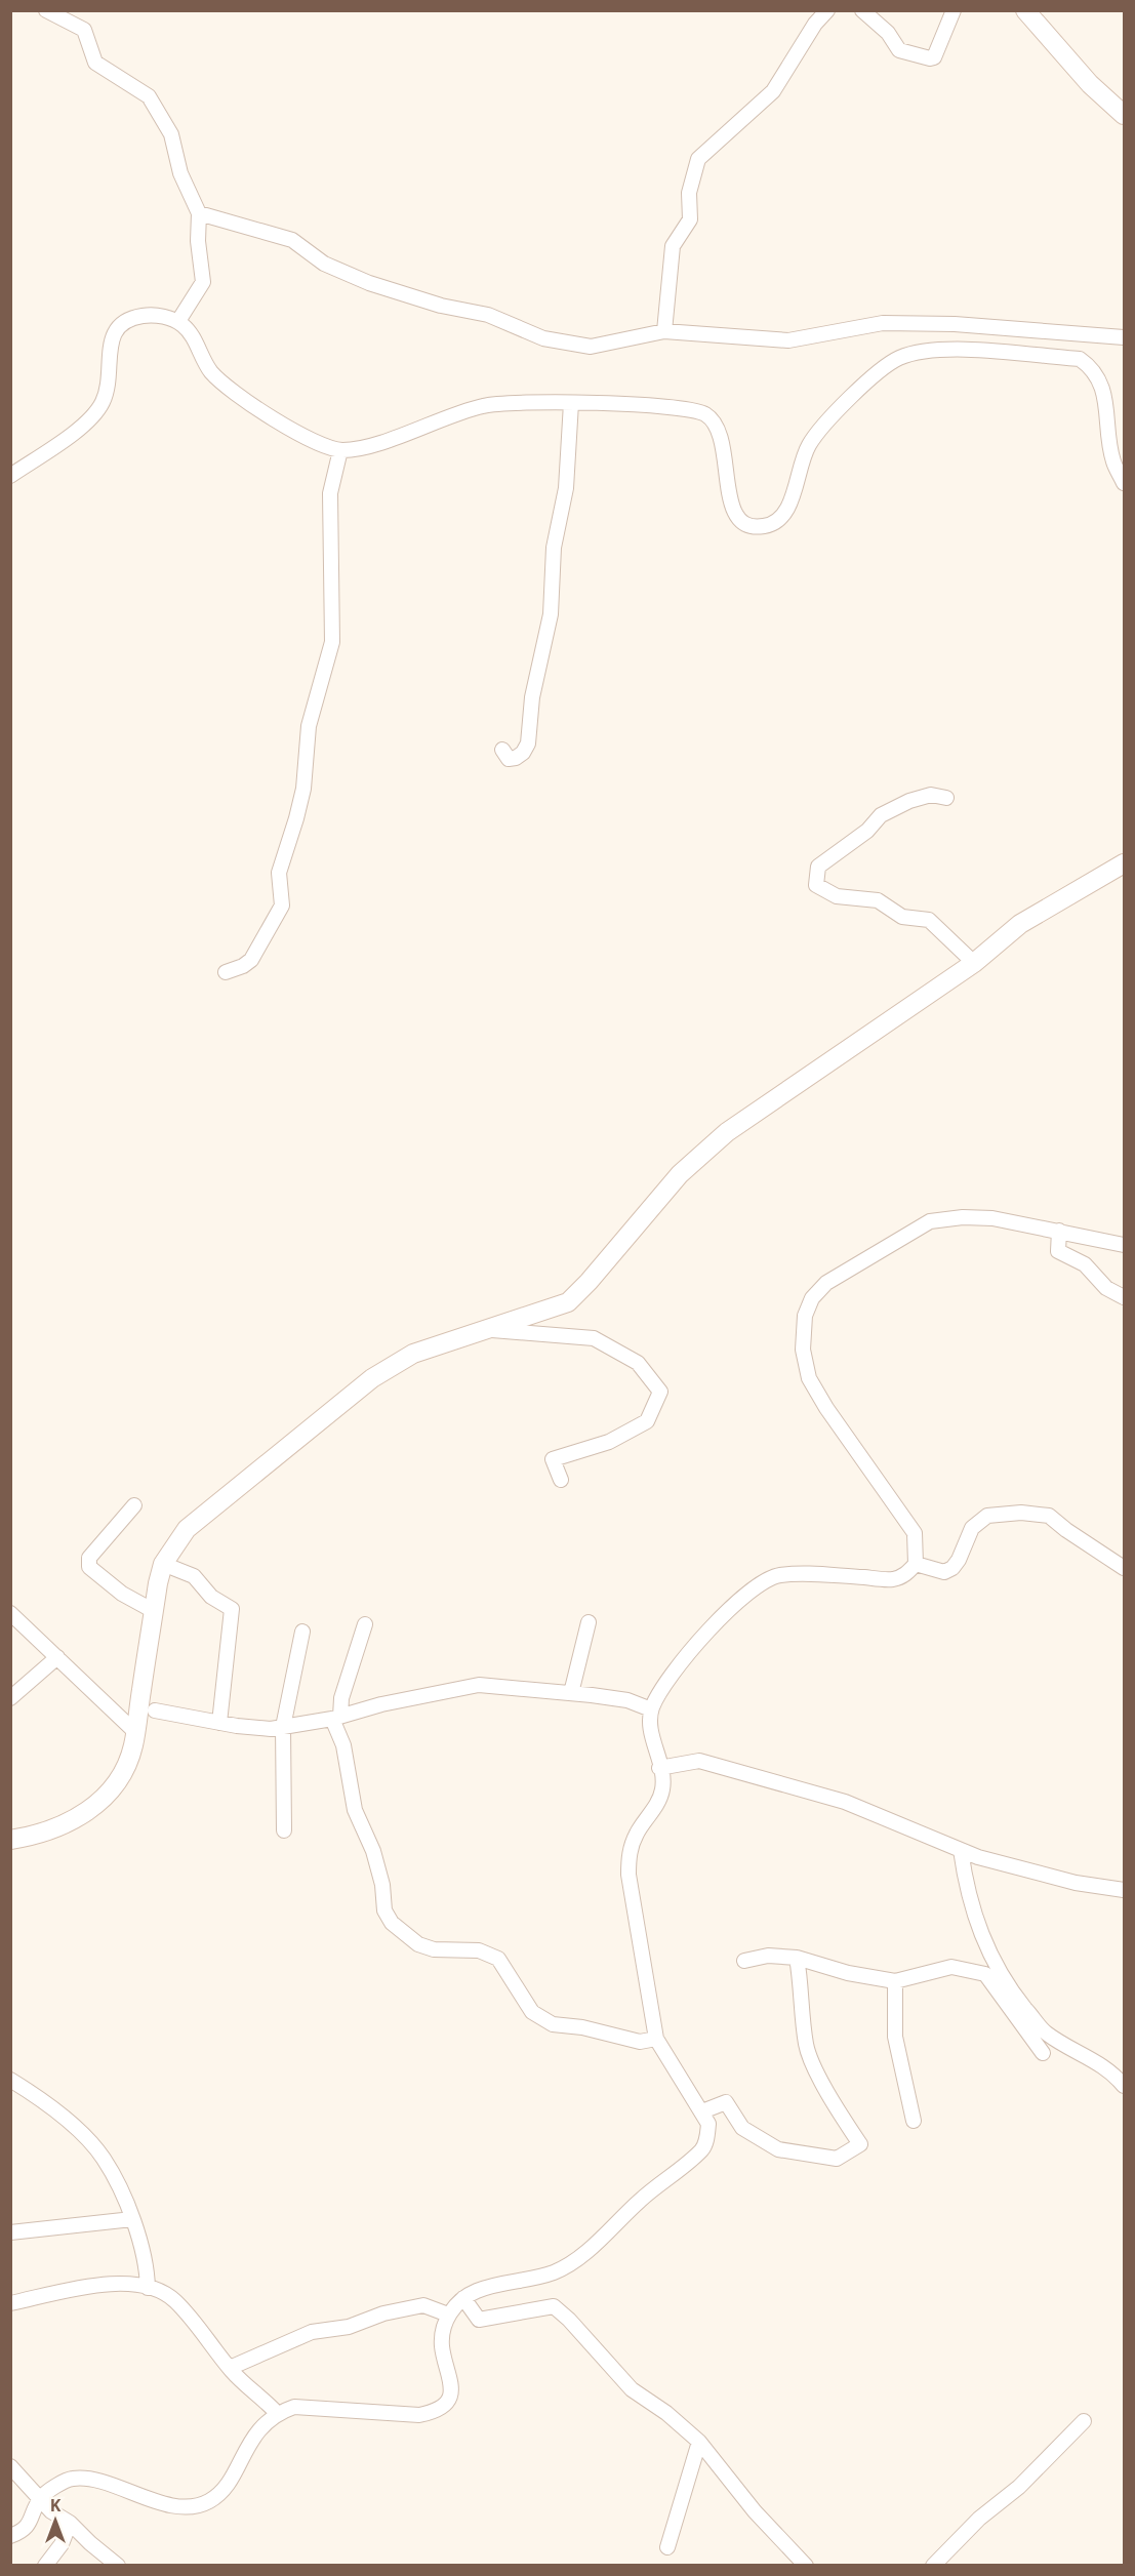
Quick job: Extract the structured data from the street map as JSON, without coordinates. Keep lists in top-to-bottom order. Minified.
{"north":"top"}
